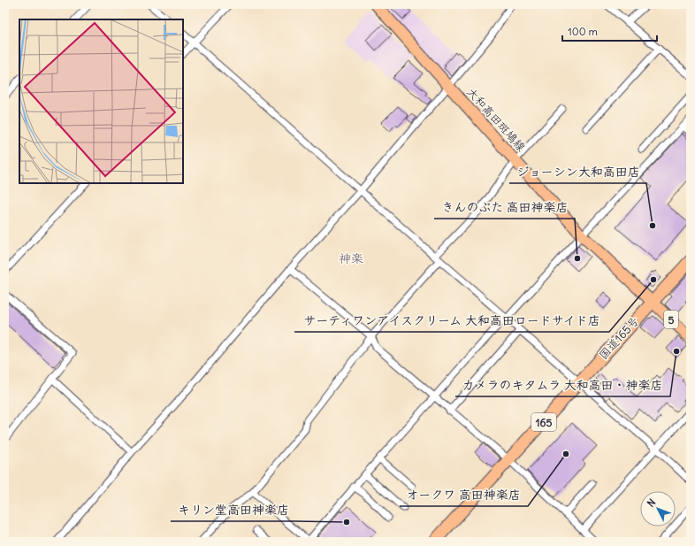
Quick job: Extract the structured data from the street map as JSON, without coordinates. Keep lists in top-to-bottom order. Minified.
{"streets":{"highway":["国道165号","165"],"main road":["大和高田斑鳩線","5"]},"crossings":[["大和高田斑鳩線","国道165号"]],"districts":["神楽"],"places":["ジョーシン大和高田店","きんのぶた 高田神楽店","サーティワンアイスクリーム 大和高田ロードサイド店","カメラのキタムラ 大和高田・神楽店","オークワ 高田神楽店","キリン堂高田神楽店"],"scale_bar":"100 m","north":"top left"}
